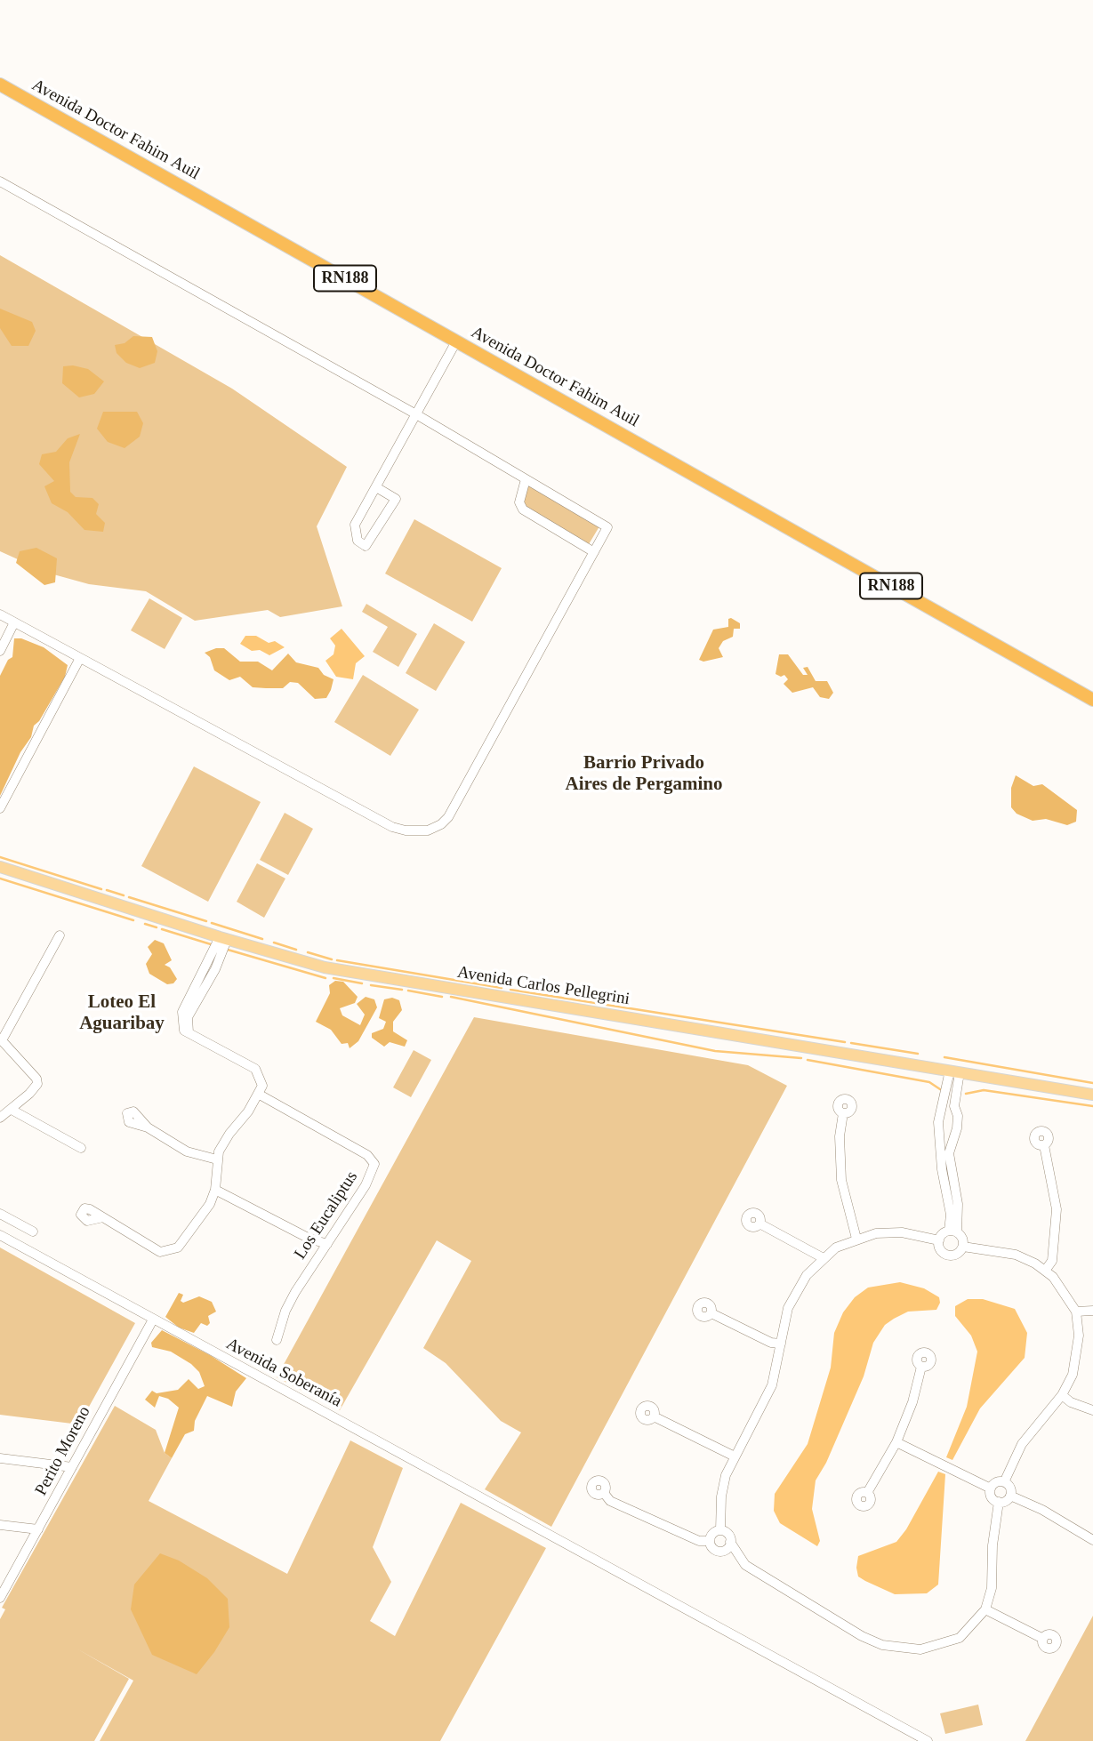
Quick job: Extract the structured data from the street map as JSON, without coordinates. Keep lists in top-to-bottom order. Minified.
{"streets":{"highway":["Avenida Doctor Fahim Auil","RN188"],"main road":["Avenida Carlos Pellegrini"],"street":["Los Eucaliptus","Avenida Soberanía","Perito Moreno"]},"crossings":[["Avenida Soberanía","Perito Moreno"]],"districts":["Barrio Privado Aires de Pergamino","Loteo El Aguaribay"]}
